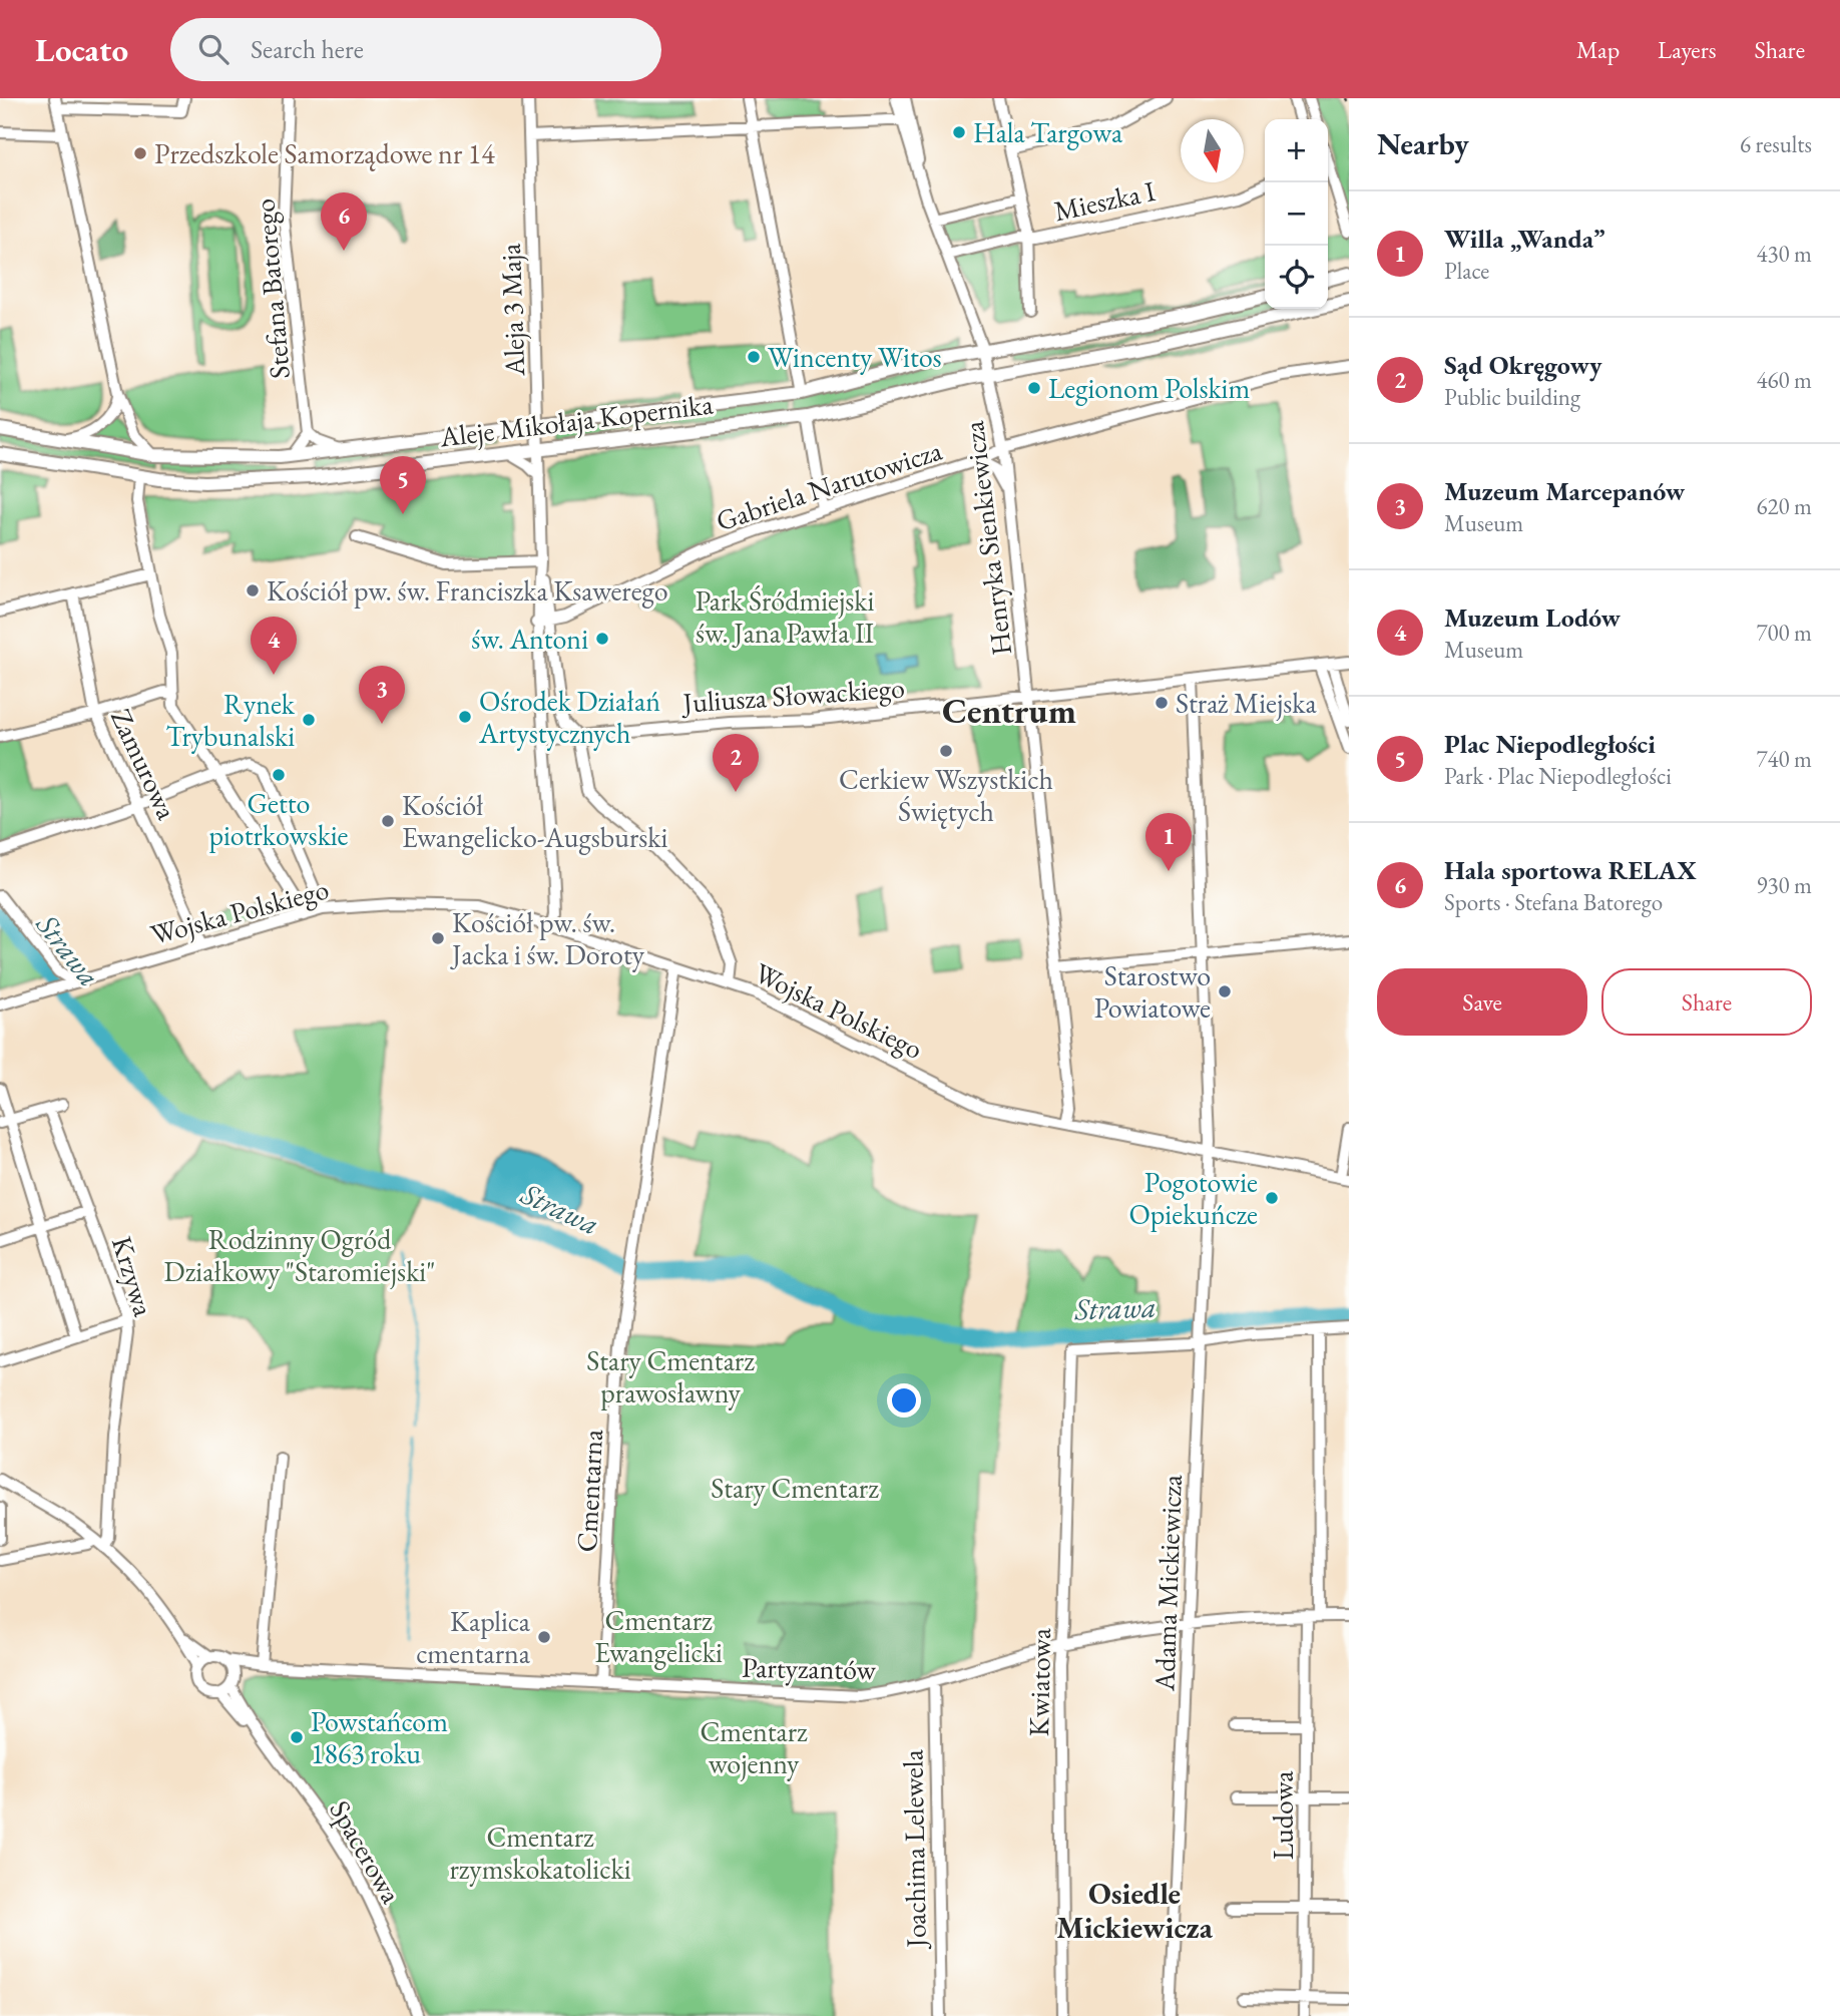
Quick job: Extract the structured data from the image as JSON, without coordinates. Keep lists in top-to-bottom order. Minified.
{"streets":{"main road":["Aleje Mikołaja Kopernika"],"street":["Mieszka I","Stefana Batorego","Aleja 3 Maja","Gabriela Narutowicza","Henryka Sienkiewicza","Juliusza Słowackiego","Zamurowa","Wojska Polskiego","Krzywa","Cmentarna","Adama Mickiewicza","Partyzantów","Kwiatowa","Ludowa","Joachima Lelewela","Spacerowa"]},"crossings":[["Mieszka I","Henryka Sienkiewicza"],["Aleja 3 Maja","Aleje Mikołaja Kopernika"],["Aleje Mikołaja Kopernika","Henryka Sienkiewicza"],["Gabriela Narutowicza","Henryka Sienkiewicza"],["Henryka Sienkiewicza","Juliusza Słowackiego"],["Henryka Sienkiewicza","Wojska Polskiego"],["Juliusza Słowackiego","Adama Mickiewicza"],["Zamurowa","Wojska Polskiego"],["Wojska Polskiego","Cmentarna"],["Wojska Polskiego","Adama Mickiewicza"],["Cmentarna","Partyzantów"],["Adama Mickiewicza","Partyzantów"],["Adama Mickiewicza","Kwiatowa"],["Partyzantów","Kwiatowa"],["Partyzantów","Ludowa"],["Partyzantów","Joachima Lelewela"],["Partyzantów","Spacerowa"]],"districts":["Centrum","Osiedle Mickiewicza"],"water":["Strawa"],"parks":["Park Śródmiejski św. Jana Pawła II","Rodzinny Ogród Działkowy \"Staromiejski\"","Stary Cmentarz prawosławny","Stary Cmentarz","Cmentarz Ewangelicki","Cmentarz wojenny","Cmentarz rzymskokatolicki"],"places":["Hala Targowa","Przedszkole Samorządowe nr 14","Wincenty Witos","Legionom Polskim","Kościół pw. św. Franciszka Ksawerego","św. Antoni","Straż Miejska","Ośrodek Działań Artystycznych","Rynek Trybunalski","Cerkiew Wszystkich Świętych","Getto piotrkowskie","Kościół Ewangelicko-Augsburski","Kościół pw. św. Jacka i św. Doroty","Starostwo Powiatowe","Pogotowie Opiekuńcze","Kaplica cmentarna","Powstańcom 1863 roku"],"north":"bottom","page":{"header":"Locato","search":"Search here","nav":["Map","Layers","Share"],"heading":["Nearby","6 results"],"map_buttons":["+","−"],"list":[{"mark":"1","name":"Willa „Wanda”","note":"Place","value":"430 m"},{"mark":"2","name":"Sąd Okręgowy","note":"Public building","value":"460 m"},{"mark":"3","name":"Muzeum Marcepanów","note":"Museum","value":"620 m"},{"mark":"4","name":"Muzeum Lodów","note":"Museum","value":"700 m"},{"mark":"5","name":"Plac Niepodległości","note":"Park · Plac Niepodległości","value":"740 m"},{"mark":"6","name":"Hala sportowa RELAX","note":"Sports · Stefana Batorego","value":"930 m"}],"pins":["6","5","4","3","2","1"],"buttons":["Save","Share"]}}
